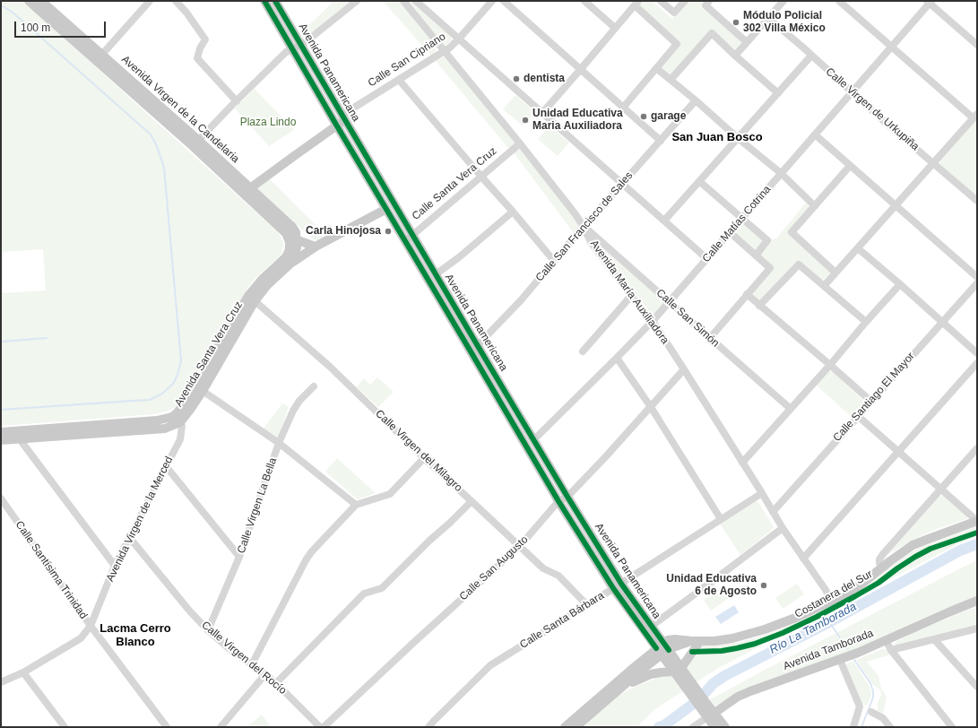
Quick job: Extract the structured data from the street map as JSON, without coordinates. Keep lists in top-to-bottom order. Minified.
{"streets":{"main road":["Calle San Cipriano","Avenida Panamericana","Avenida Virgen de la Candelaria","Avenida Santa Vera Cruz","Avenida Tamborada"],"street":["Calle Virgen de Urkupiña","Calle Santa Vera Cruz","Calle Matías Cotrina","Calle San Francisco de Sales","Avenida María Auxiliadora","Calle San Simón","Calle Santiago El Mayor","Calle Virgen del Milagro","Calle Virgen La Bella","Avenida Virgen de la Merced","Calle San Augusto","Calle Santísima Trinidad","Calle Santa Bárbara","Calle Virgen del Rocío"],"cycle path":["Costanera del Sur"]},"crossings":[["Calle San Cipriano","Avenida Panamericana"],["Calle San Cipriano","Avenida Virgen de la Candelaria"],["Calle San Cipriano","Avenida María Auxiliadora"],["Avenida Panamericana","Calle Santa Vera Cruz"],["Avenida Panamericana","Calle Matías Cotrina"],["Avenida Panamericana","Calle San Francisco de Sales"],["Avenida Panamericana","Calle San Augusto"],["Avenida Panamericana","Calle Santa Bárbara"],["Avenida Panamericana","Avenida Tamborada"],["Avenida Virgen de la Candelaria","Avenida Santa Vera Cruz"],["Calle Virgen de Urkupiña","Calle Matías Cotrina"],["Calle Santa Vera Cruz","Avenida María Auxiliadora"],["Calle Matías Cotrina","Avenida María Auxiliadora"],["Calle Matías Cotrina","Calle San Simón"],["Calle San Francisco de Sales","Avenida María Auxiliadora"],["Calle San Francisco de Sales","Calle San Simón"],["Avenida María Auxiliadora","Calle San Simón"],["Avenida María Auxiliadora","Calle Santiago El Mayor"],["Avenida María Auxiliadora","Calle San Augusto"],["Avenida María Auxiliadora","Calle Santa Bárbara"],["Avenida Santa Vera Cruz","Calle Virgen del Milagro"],["Avenida Santa Vera Cruz","Avenida Virgen de la Merced"],["Calle Virgen del Milagro","Calle San Augusto"],["Calle Virgen del Milagro","Calle Santa Bárbara"],["Calle Virgen La Bella","Calle Virgen del Rocío"],["Avenida Virgen de la Merced","Calle Santísima Trinidad"],["Avenida Virgen de la Merced","Calle Virgen del Rocío"]],"districts":["San Juan Bosco","Lacma Cerro Blanco"],"water":["Río La Tamborada"],"parks":["Plaza Lindo"],"places":["Módulo Policial 302 Villa México","dentista","garage","Unidad Educativa Maria Auxiliadora","Carla Hinojosa","Unidad Educativa 6 de Agosto"],"scale_bar":"100 m"}
